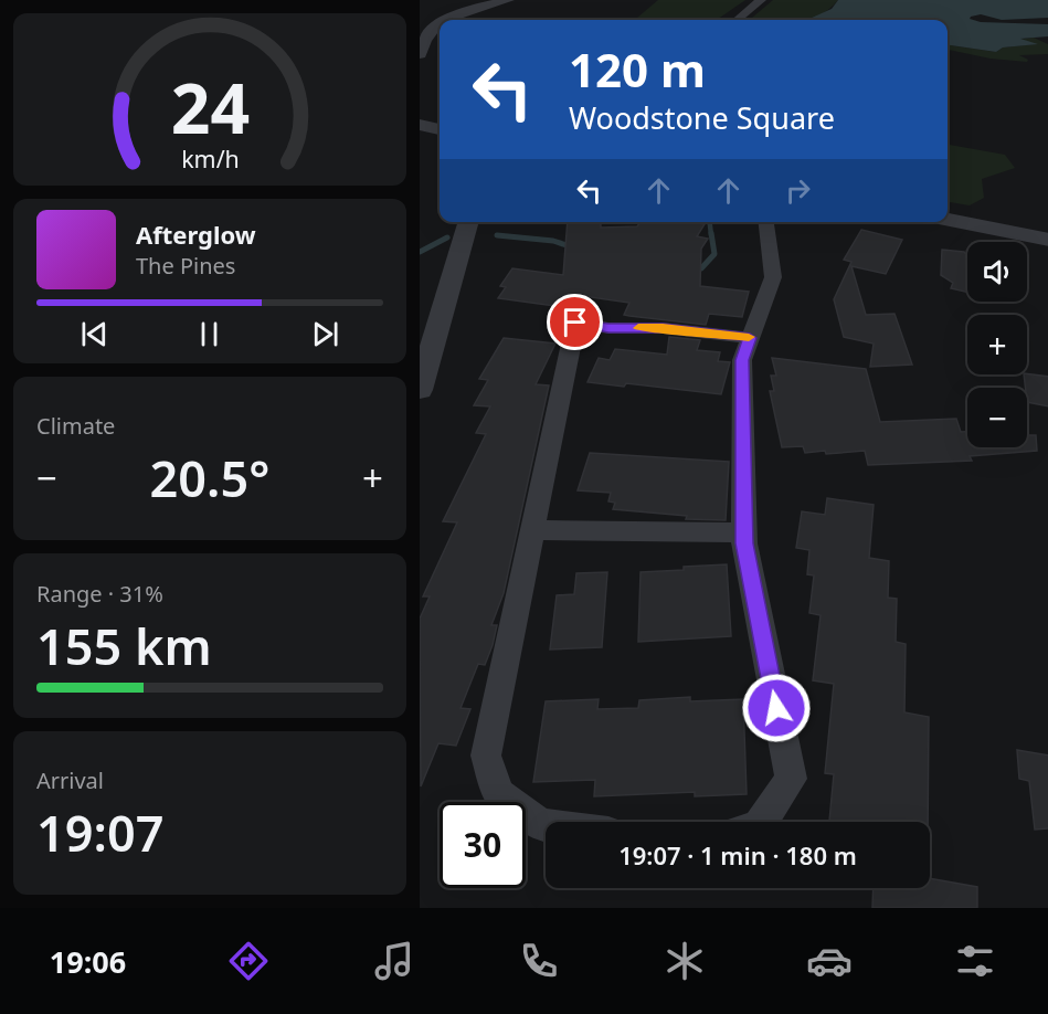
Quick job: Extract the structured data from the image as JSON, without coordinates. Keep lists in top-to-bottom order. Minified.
{"page":{"turn":["120 m","Woodstone Square"],"song":["Afterglow","The Pines"],"map_buttons":["+","−"],"tile":["Climate",["Range · 31%","155 km"],["Arrival","19:07"]],"heat":["−","20.5°","+"],"limit":"30","trip":"19:07 · 1 min · 180 m","tabs":"19:06","gauge":["24","km/h"]}}
